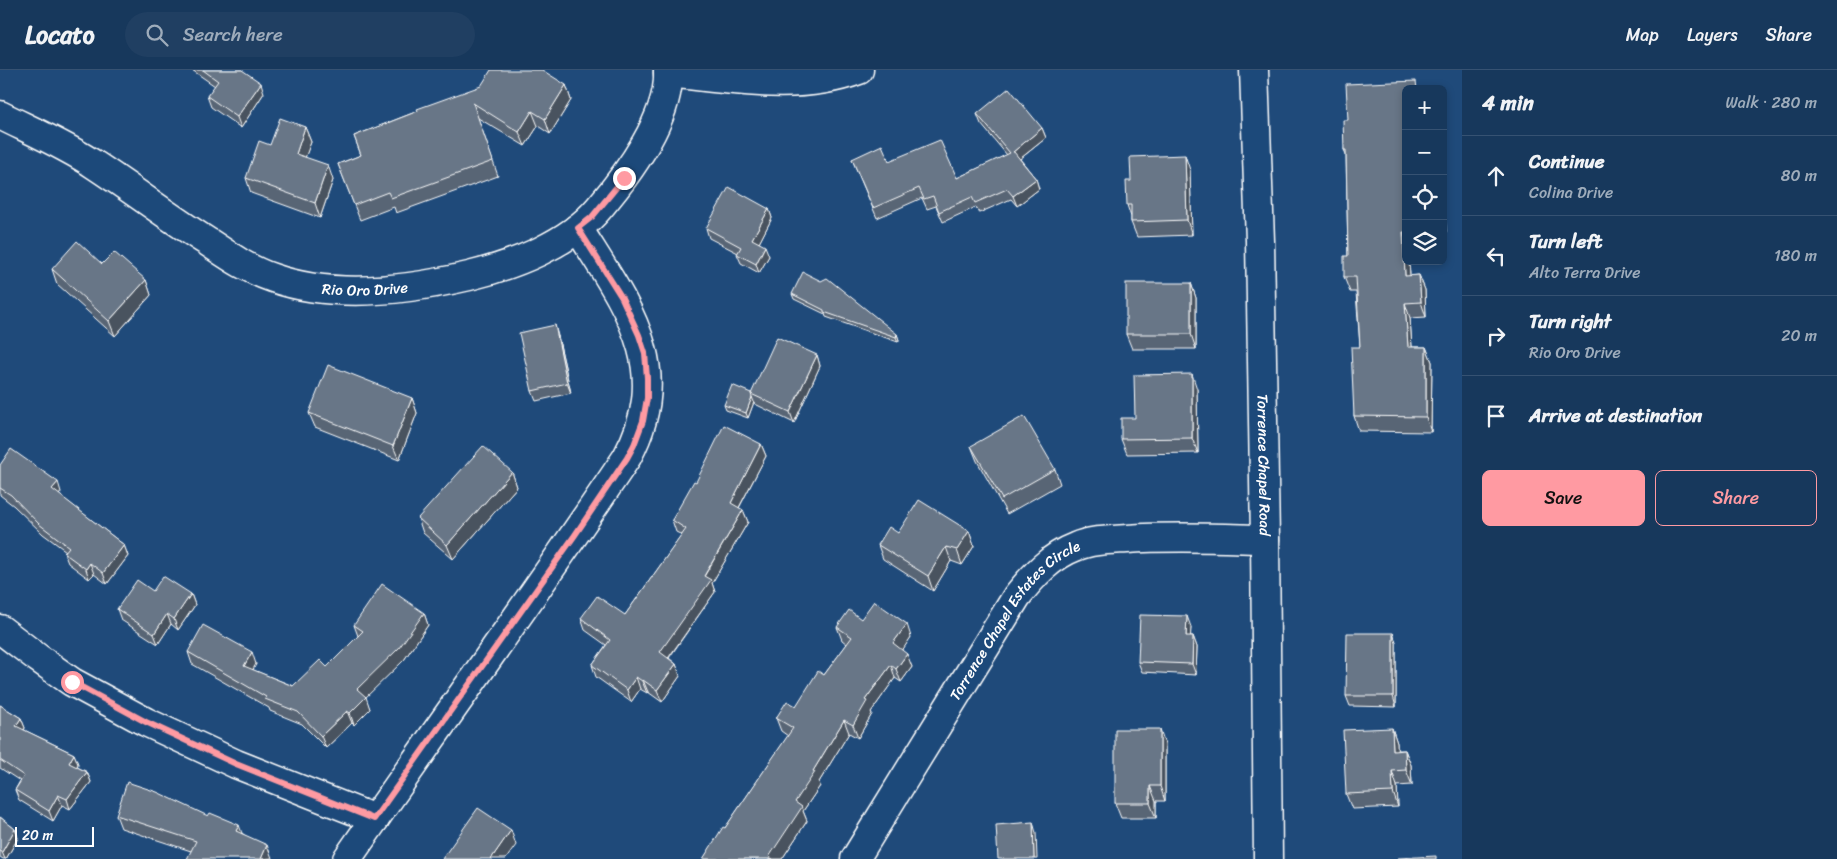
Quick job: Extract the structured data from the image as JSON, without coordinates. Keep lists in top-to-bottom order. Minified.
{"streets":{"street":["Rio Oro Drive","Torrence Chapel Road","Torrence Chapel Estates Circle"]},"crossings":[["Torrence Chapel Road","Torrence Chapel Estates Circle"]],"scale_bar":"20 m","page":{"header":"Locato","search":"Search here","nav":["Map","Layers","Share"],"heading":["4 min","Walk · 280 m"],"map_buttons":["+","−"],"list":[["Continue","Colina Drive","80 m"],["Turn left","Alto Terra Drive","180 m"],["Turn right","Rio Oro Drive","20 m"],"Arrive at destination"],"buttons":["Save","Share"],"scale":"20 m"}}
